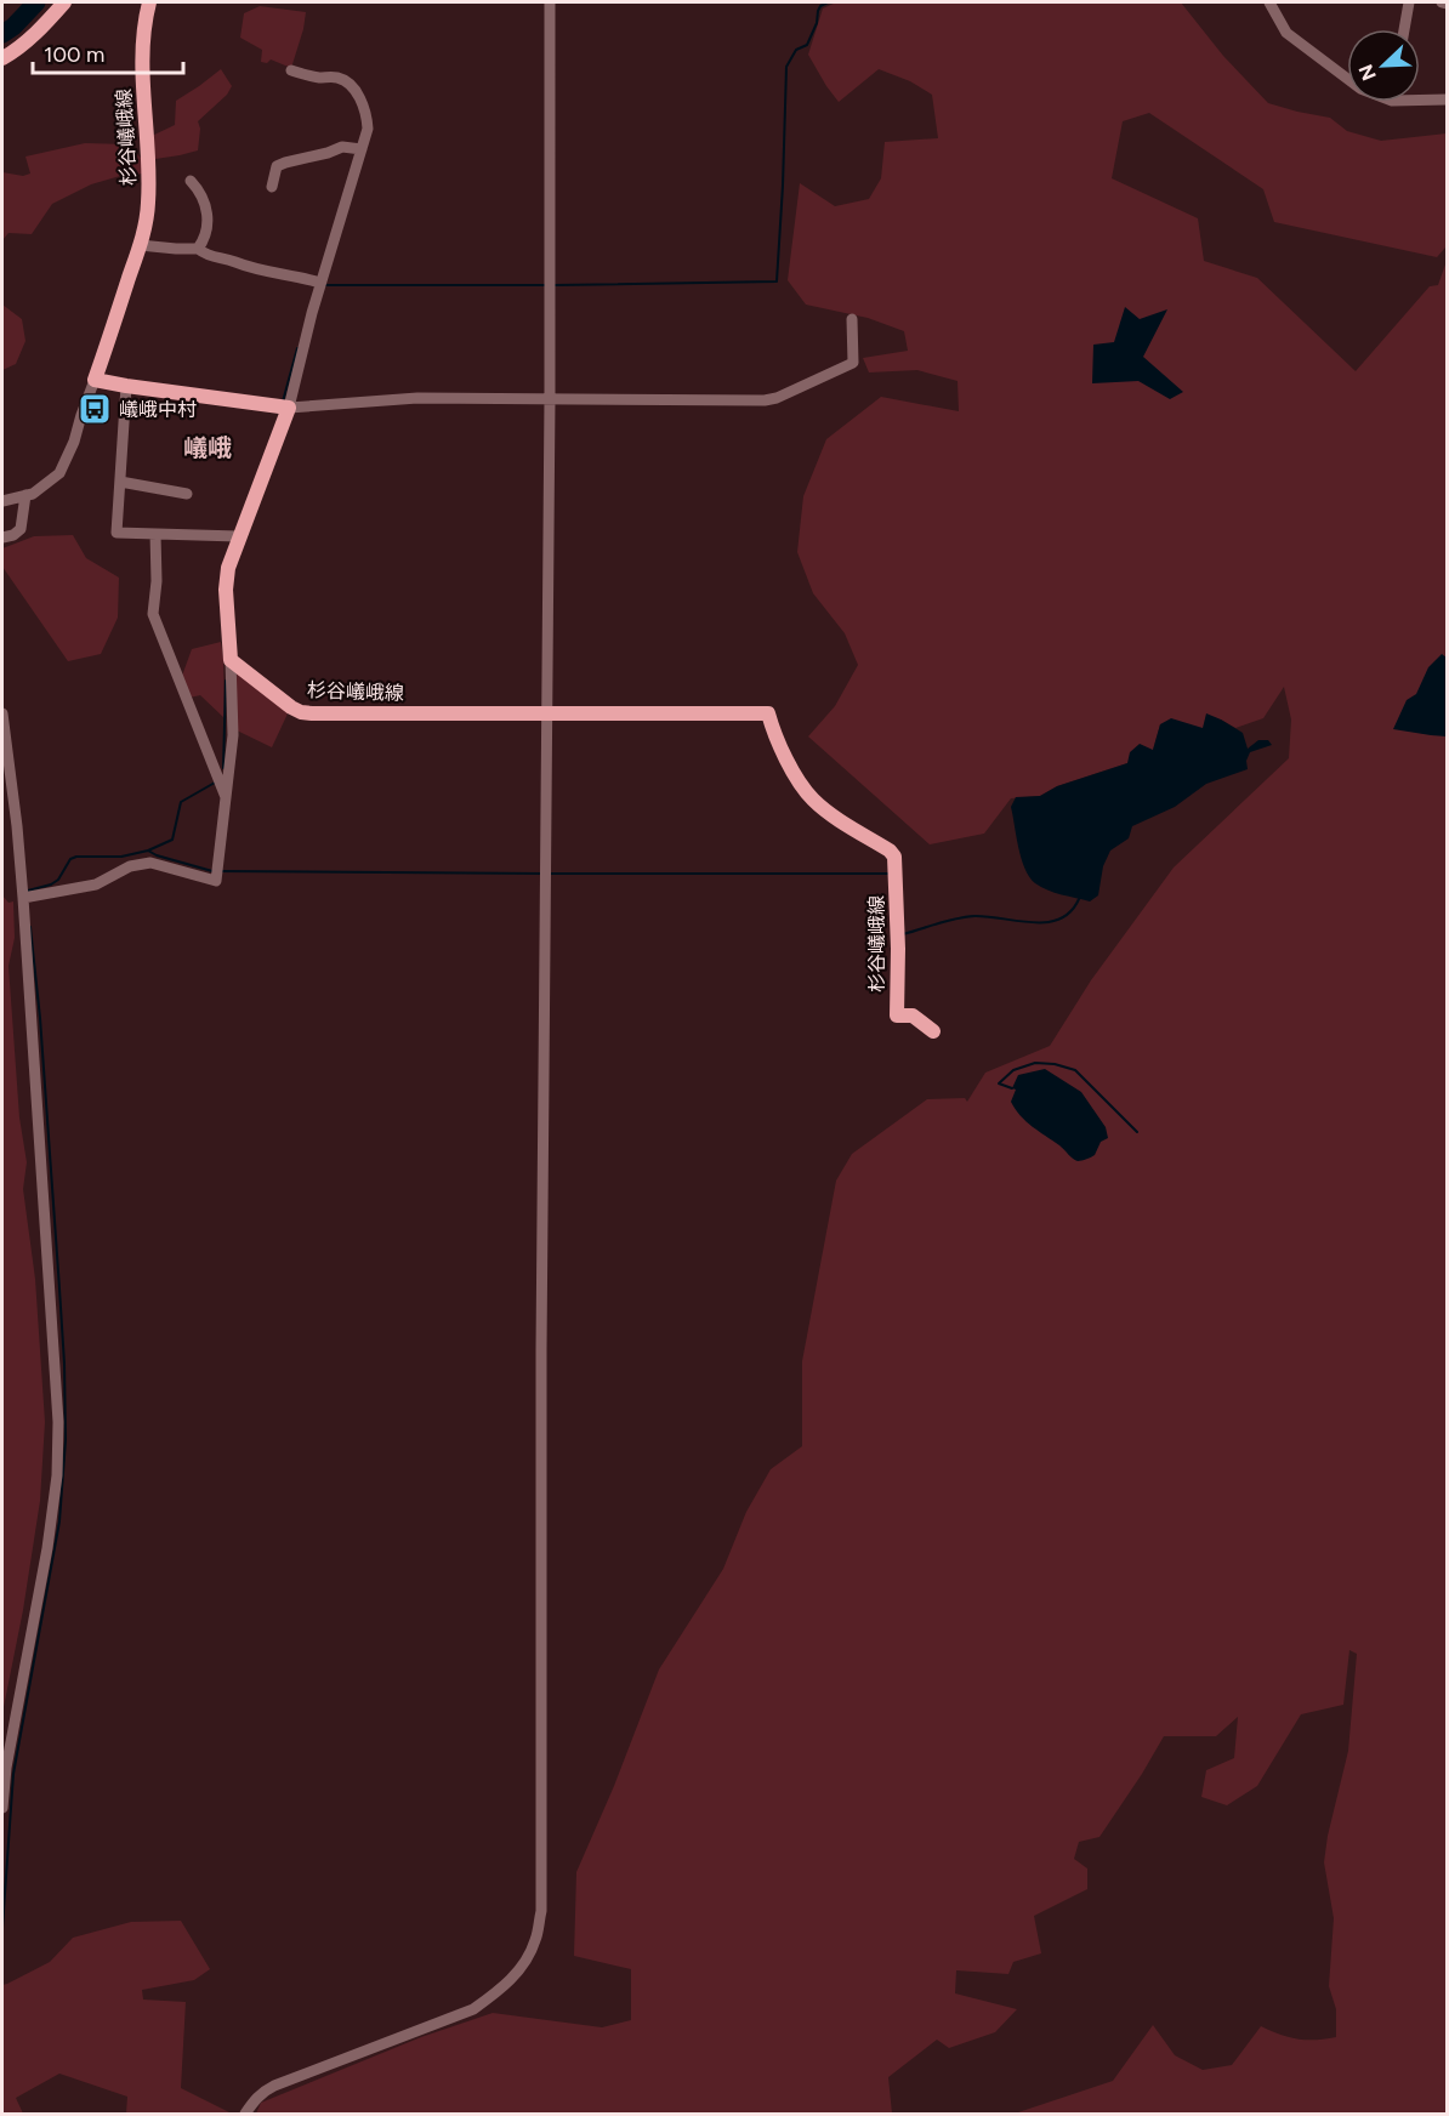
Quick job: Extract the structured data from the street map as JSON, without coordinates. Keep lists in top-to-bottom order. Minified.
{"streets":{"main road":["杉谷嶬峨線"]},"districts":["嶬峨"],"places":{"bus stop":["嶬峨中村"]},"scale_bar":"100 m","north":"bottom left"}
